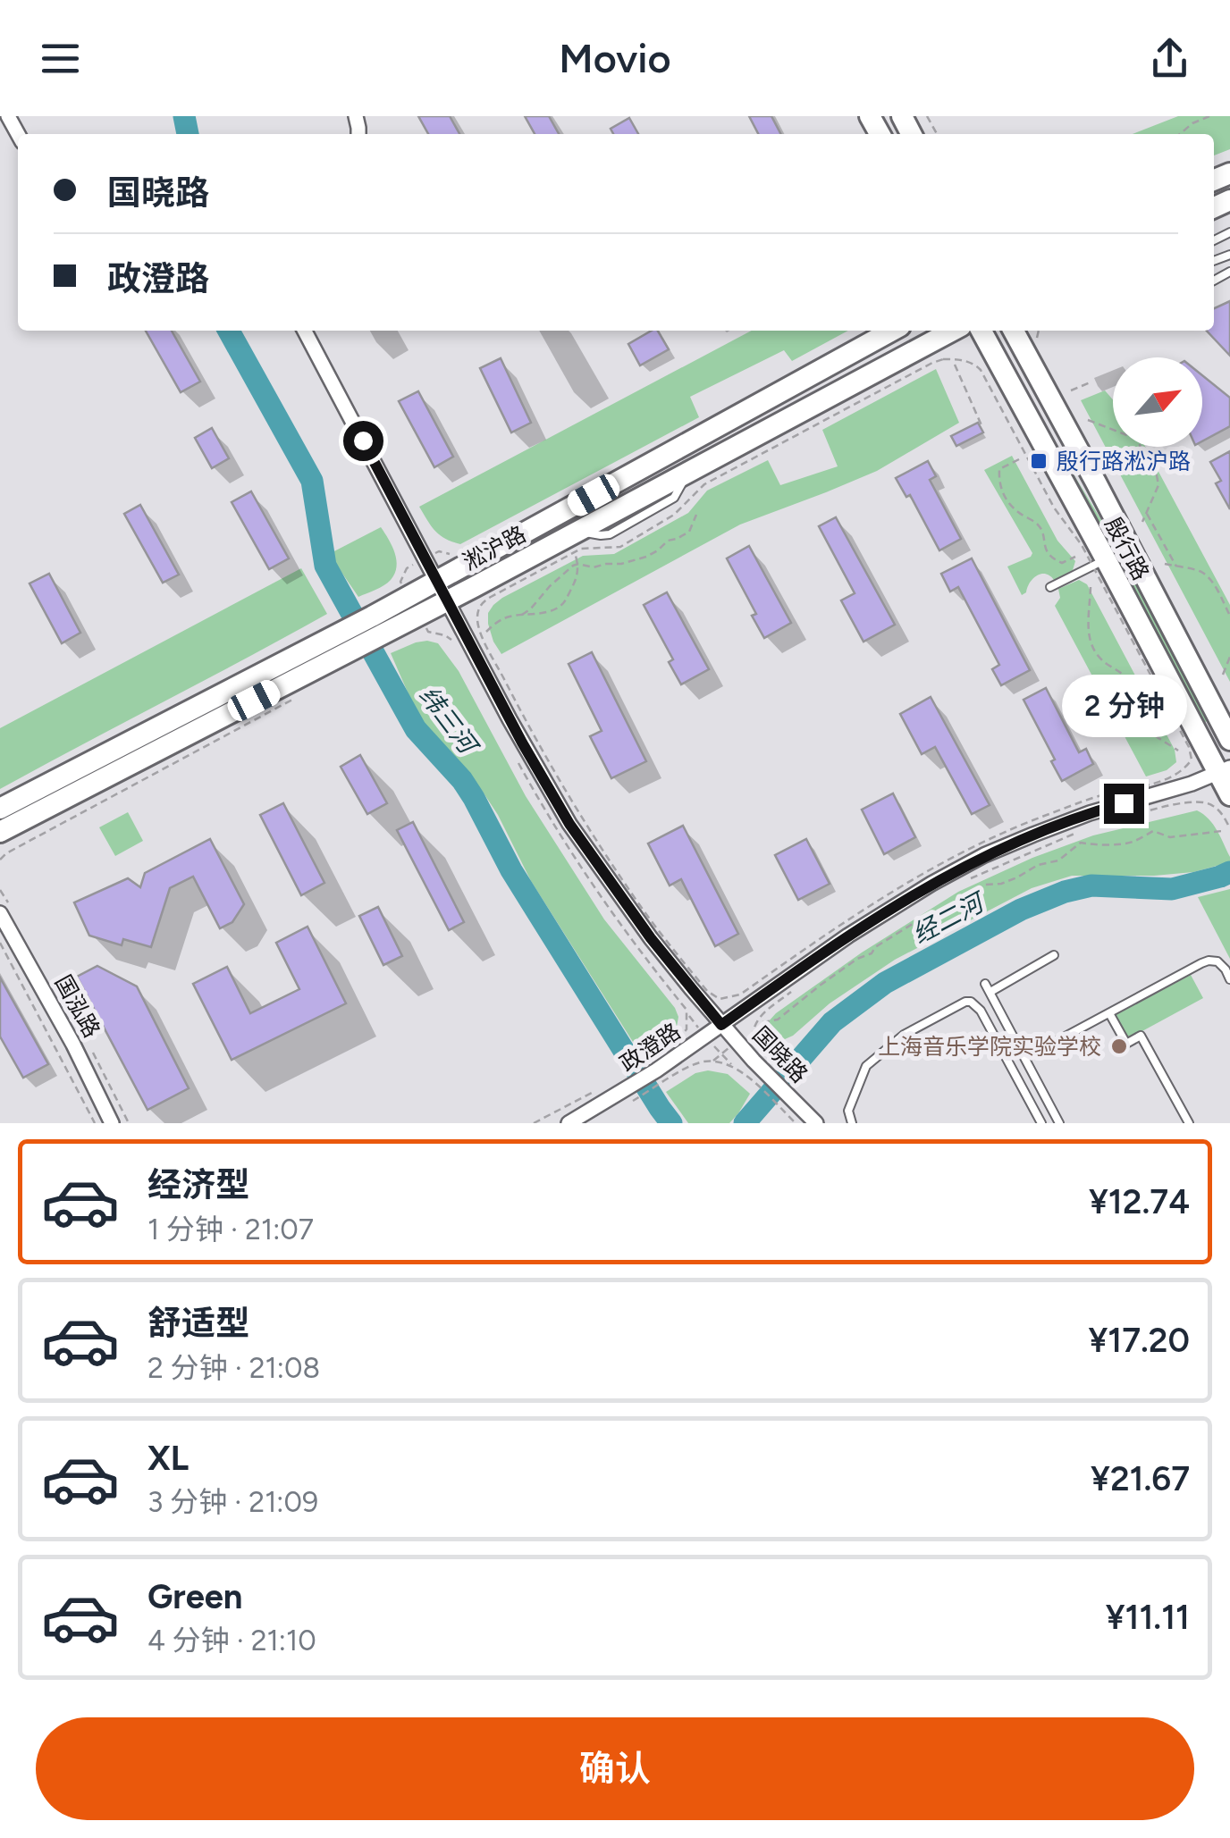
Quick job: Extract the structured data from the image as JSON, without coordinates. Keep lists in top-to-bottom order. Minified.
{"streets":{"main road":["淞沪路","殷行路"],"street":["国泓路","政澄路","国晓路"]},"crossings":[["淞沪路","国晓路"],["殷行路","政澄路"],["政澄路","国晓路"]],"water":["纬三河","经二河"],"places":{"transit":["殷行路淞沪路"],"other":["上海音乐学院实验学校"]},"north":"top right","page":{"header":"Movio","banner":["国晓路","政澄路"],"bubble":"2 分钟","list":[{"name":"经济型","note":"1 分钟 · 21:07","value":"¥12.74"},{"name":"舒适型","note":"2 分钟 · 21:08","value":"¥17.20"},{"name":"XL","note":"3 分钟 · 21:09","value":"¥21.67"},{"name":"Green","note":"4 分钟 · 21:10","value":"¥11.11"}],"buttons":"确认"}}
